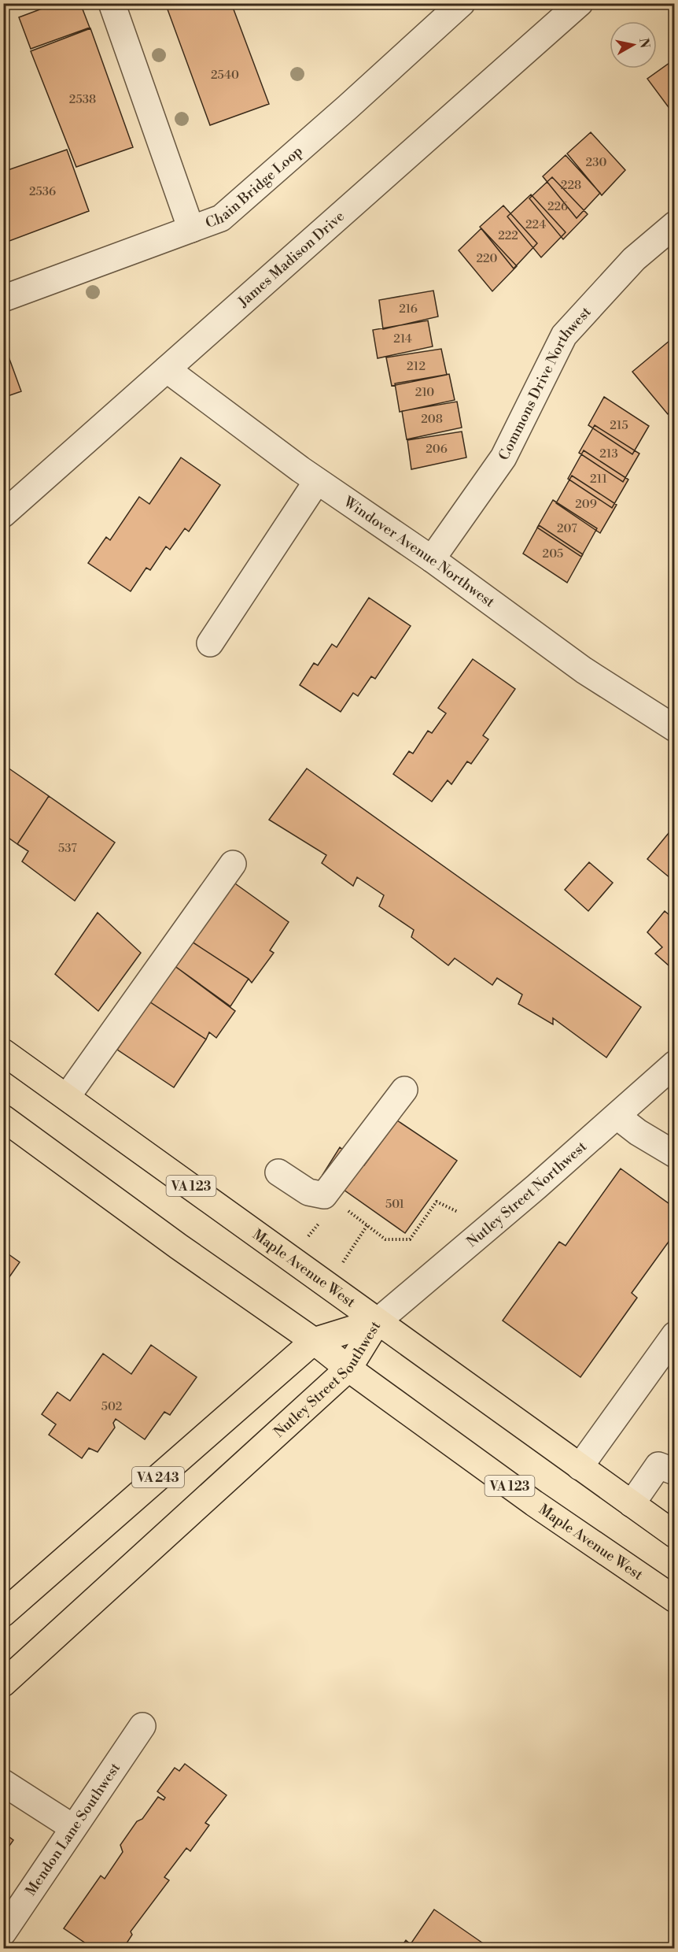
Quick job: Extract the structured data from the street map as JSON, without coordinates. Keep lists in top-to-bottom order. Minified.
{"streets":{"main road":["VA 123","Maple Avenue West","Nutley Street Southwest","VA 243"],"street":["Chain Bridge Loop","James Madison Drive","Commons Drive Northwest","Windover Avenue Northwest","Nutley Street Northwest","Mendon Lane Southwest"]},"crossings":[["James Madison Drive","Windover Avenue Northwest"],["Commons Drive Northwest","Windover Avenue Northwest"],["Nutley Street Northwest","Maple Avenue West"],["Nutley Street Northwest","Nutley Street Southwest"],["Maple Avenue West","Nutley Street Southwest"]],"house_numbers":["2540","2538","230","228","2536","226","224","222","220","216","214","212","210","208","215","206","213","211","209","207","205","537","501","502"],"north":"right"}
